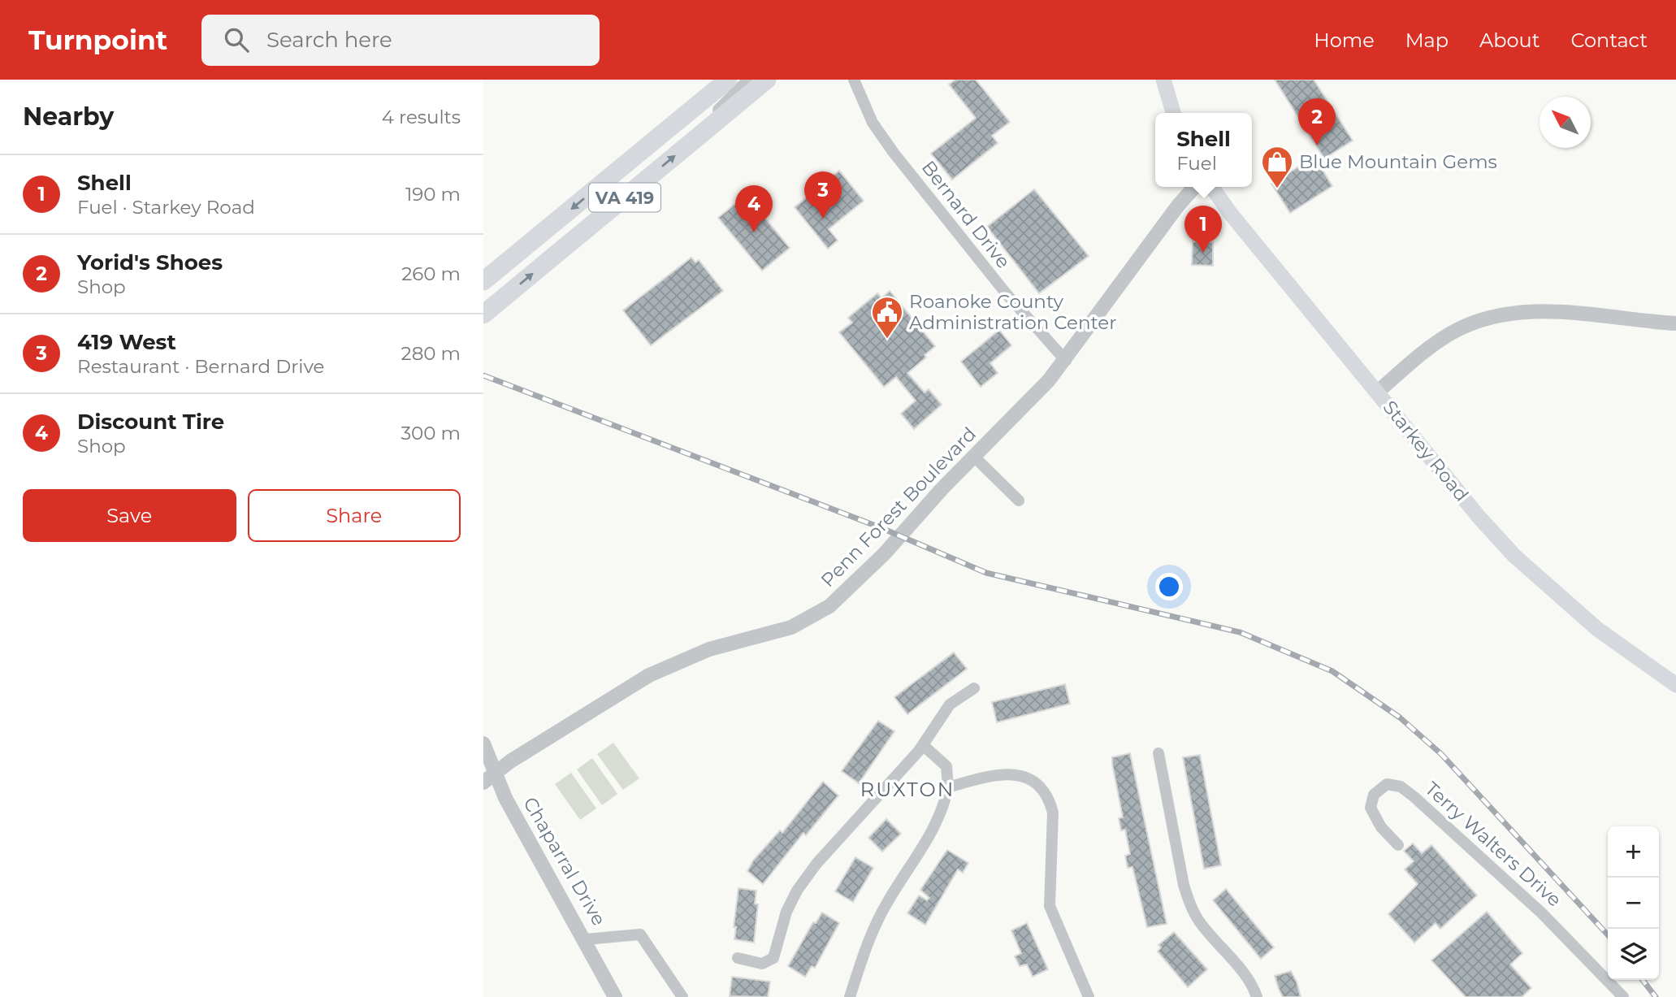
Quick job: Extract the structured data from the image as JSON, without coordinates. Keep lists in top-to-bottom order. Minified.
{"streets":{"main road":["VA 419","Starkey Road"],"street":["Bernard Drive","Penn Forest Boulevard","Terry Walters Drive","Chaparral Drive"]},"crossings":[["Bernard Drive","Penn Forest Boulevard"],["Penn Forest Boulevard","Chaparral Drive"]],"districts":["RUXTON"],"places":{"shop":["Blue Mountain Gems"],"public building":["Roanoke County Administration Center"]},"north":"top left","page":{"header":"Turnpoint","search":"Search here","nav":["Home","Map","About","Contact"],"heading":["Nearby","4 results"],"pins":["2","3","4","1"],"popup":["Shell","Fuel"],"list":[{"mark":"1","name":"Shell","note":"Fuel · Starkey Road","value":"190 m"},{"mark":"2","name":"Yorid's Shoes","note":"Shop","value":"260 m"},{"mark":"3","name":"419 West","note":"Restaurant · Bernard Drive","value":"280 m"},{"mark":"4","name":"Discount Tire","note":"Shop","value":"300 m"}],"buttons":["Save","Share"],"map_buttons":["+","−"]}}
